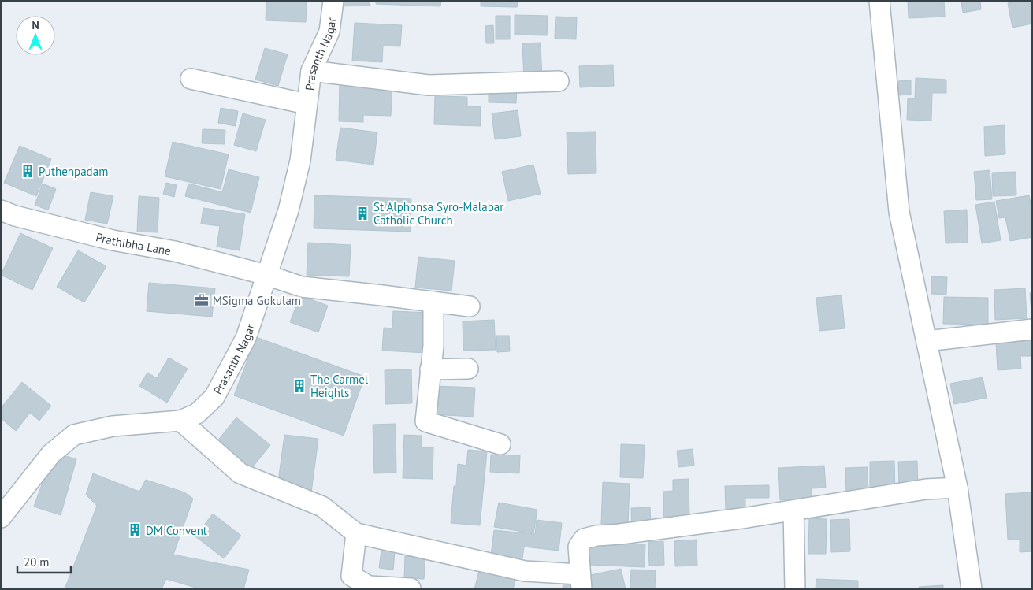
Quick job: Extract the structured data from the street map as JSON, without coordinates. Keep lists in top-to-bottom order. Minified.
{"streets":{"street":["Prasanth Nagar","Prathibha Lane"]},"crossings":[["Prasanth Nagar","Prathibha Lane"]],"places":{"building":["Puthenpadam","St Alphonsa Syro-Malabar Catholic Church","The Carmel Heights","DM Convent"],"office":["MSigma Gokulam"]},"scale_bar":"20 m","north":"top"}
